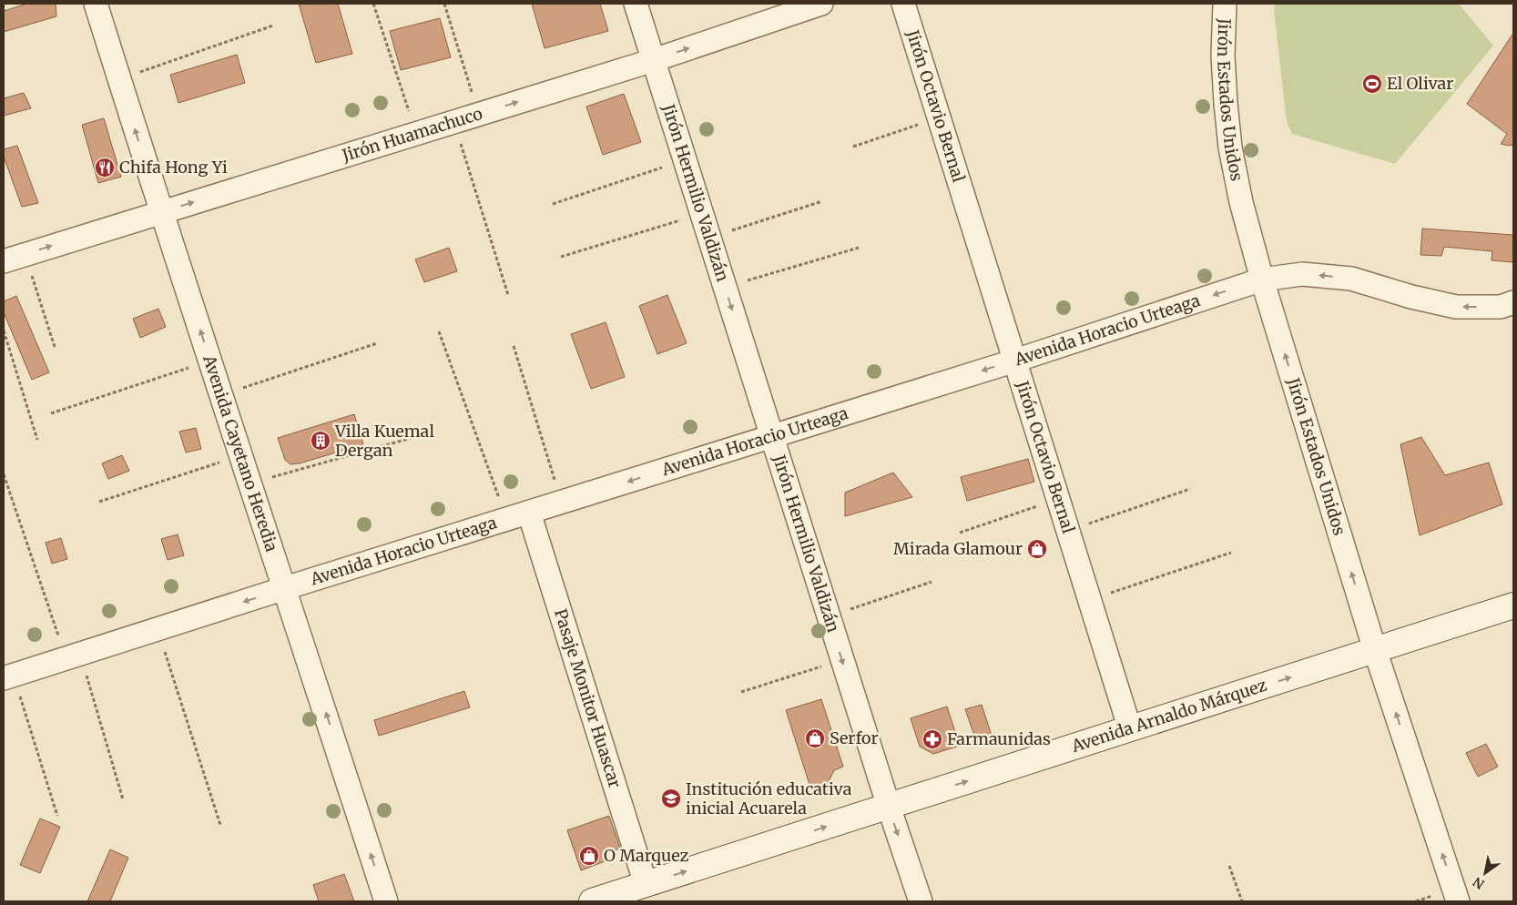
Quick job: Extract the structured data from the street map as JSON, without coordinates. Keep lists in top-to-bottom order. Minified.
{"streets":{"street":["Jirón Estados Unidos","Jirón Octavio Bernal","Jirón Huamachuco","Jirón Hermilio Valdizán","Avenida Horacio Urteaga","Avenida Cayetano Heredia","Pasaje Monitor Huascar","Avenida Arnaldo Márquez"]},"crossings":[["Jirón Estados Unidos","Avenida Horacio Urteaga"],["Jirón Estados Unidos","Avenida Arnaldo Márquez"],["Jirón Octavio Bernal","Avenida Horacio Urteaga"],["Jirón Octavio Bernal","Avenida Arnaldo Márquez"],["Jirón Huamachuco","Jirón Hermilio Valdizán"],["Jirón Huamachuco","Avenida Cayetano Heredia"],["Jirón Hermilio Valdizán","Avenida Horacio Urteaga"],["Jirón Hermilio Valdizán","Avenida Arnaldo Márquez"],["Avenida Horacio Urteaga","Avenida Cayetano Heredia"],["Avenida Horacio Urteaga","Pasaje Monitor Huascar"],["Pasaje Monitor Huascar","Avenida Arnaldo Márquez"]],"one_way":["Jirón Estados Unidos","Jirón Huamachuco","Avenida Horacio Urteaga","Avenida Cayetano Heredia","Avenida Arnaldo Márquez"],"places":{"sports":["El Olivar"],"restaurant":["Chifa Hong Yi"],"building":["Villa Kuemal Dergan"],"shop":["Mirada Glamour","Serfor","O Marquez"],"pharmacy":["Farmaunidas"],"school or university":["Institución educativa inicial Acuarela"]},"north":"bottom left"}
